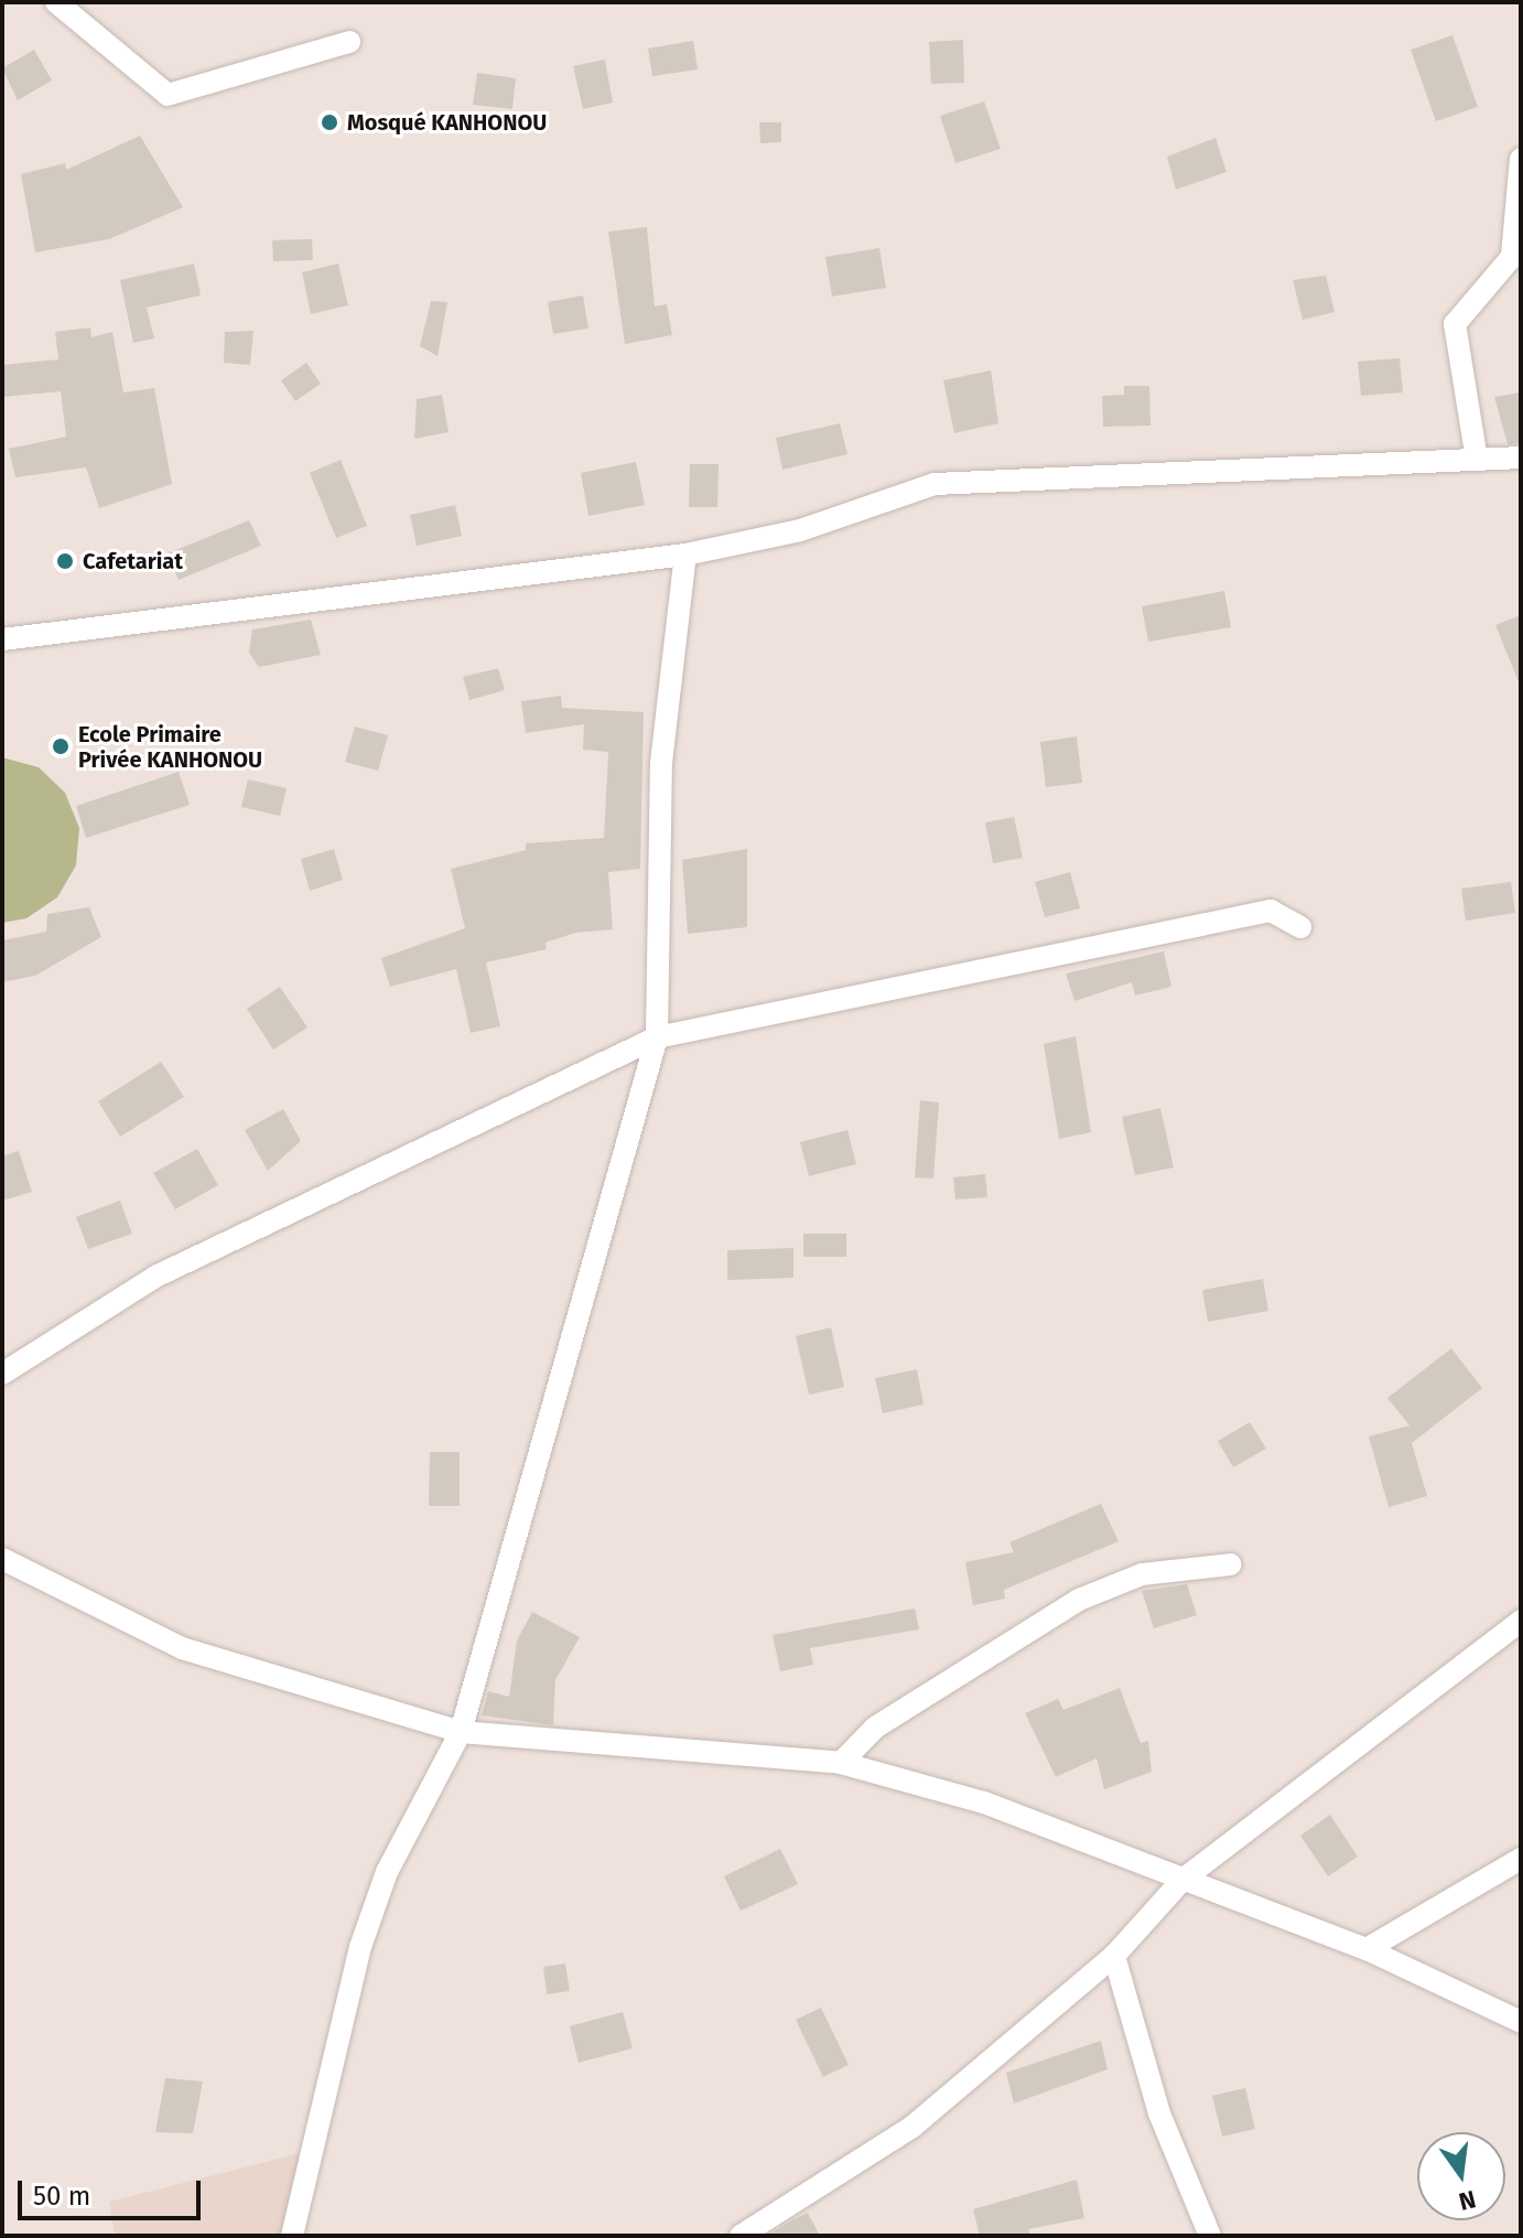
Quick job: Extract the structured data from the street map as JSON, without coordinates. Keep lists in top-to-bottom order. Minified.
{"places":["Mosqué KANHONOU","Cafetariat","Ecole Primaire Privée KANHONOU"],"scale_bar":"50 m","north":"bottom"}
